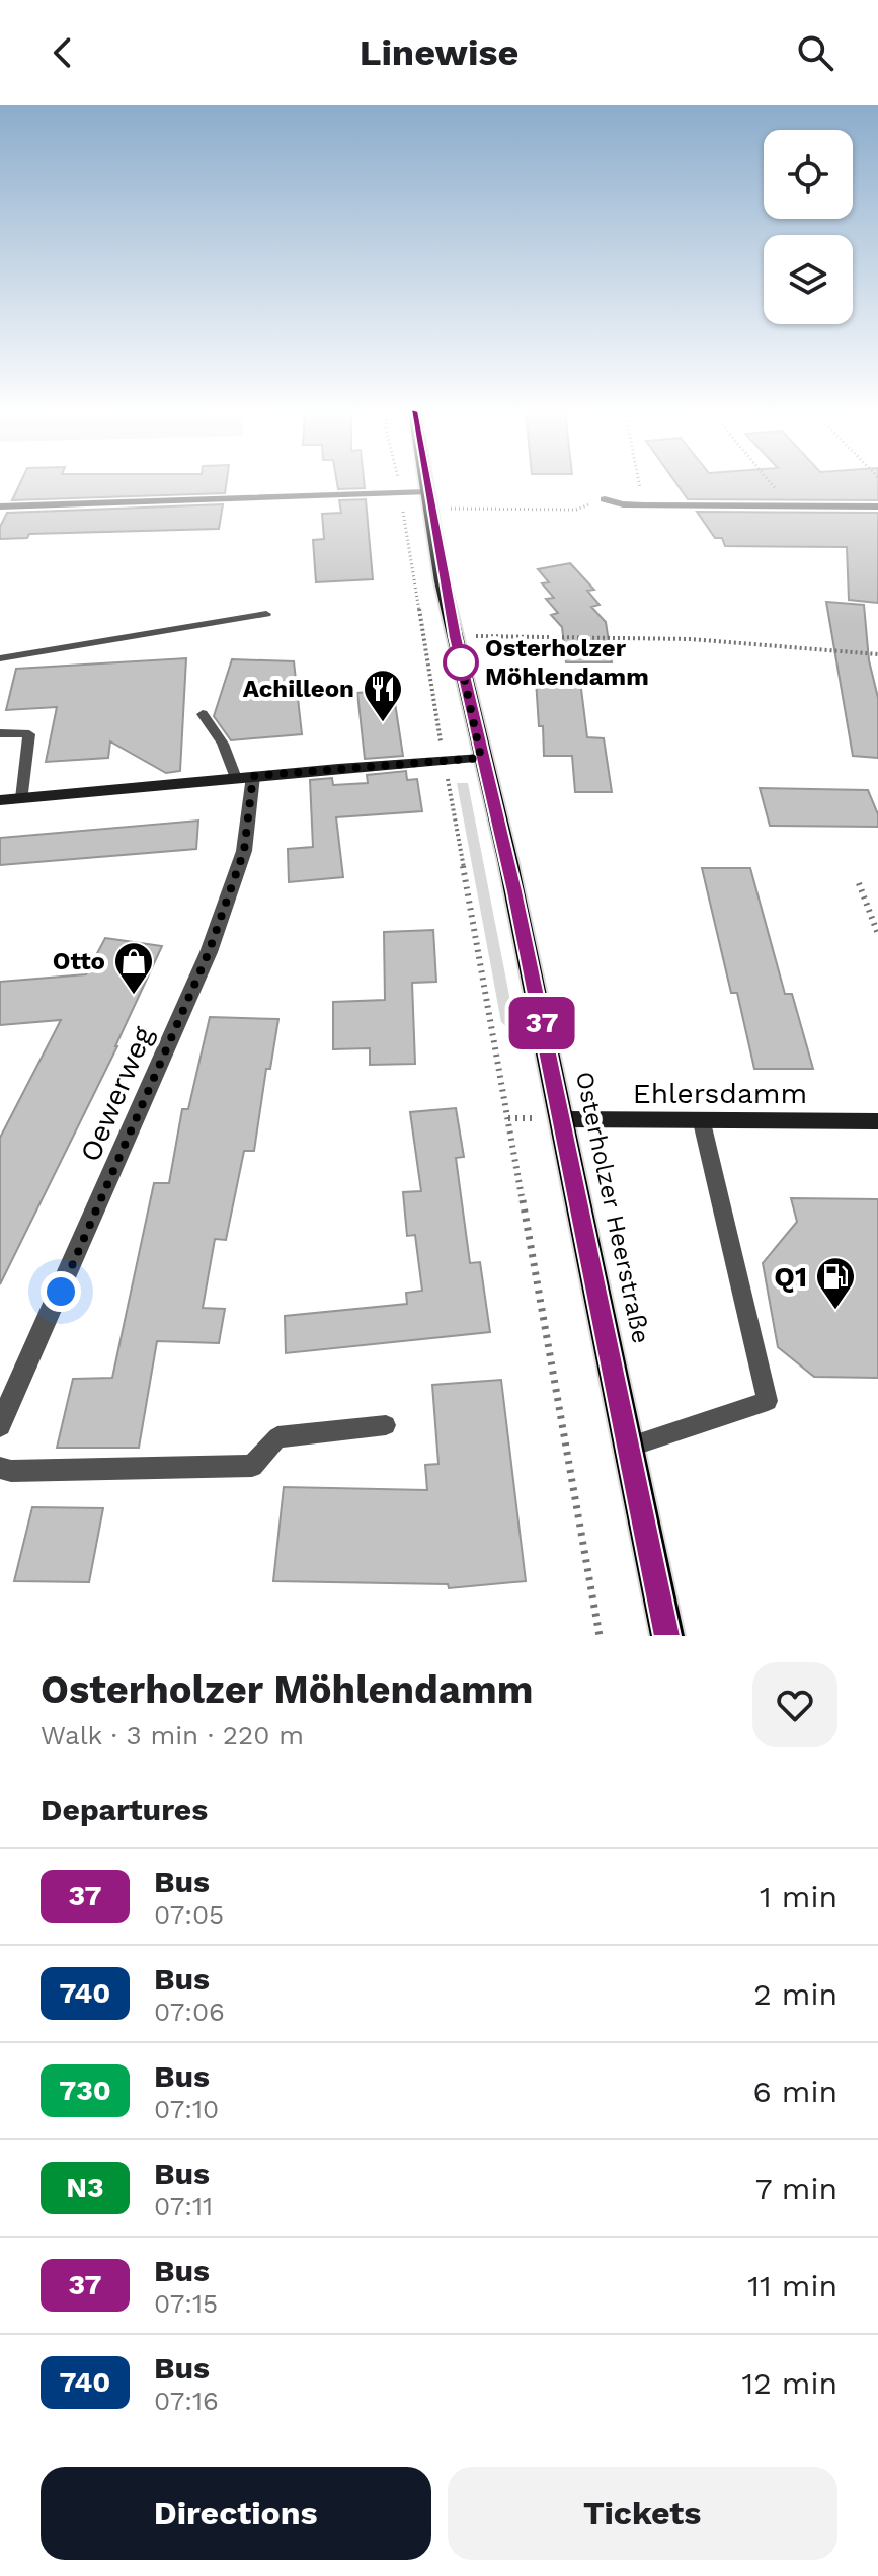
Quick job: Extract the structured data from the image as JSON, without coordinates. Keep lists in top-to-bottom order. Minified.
{"streets":{"main road":["Ehlersdamm","Osterholzer Heerstraße"],"street":["Oewerweg"]},"crossings":[["Ehlersdamm","Osterholzer Heerstraße"]],"places":{"other":["Osterholzer Möhlendamm"],"restaurant":["Achilleon"],"shop":["Otto"],"fuel station":["Q1"]},"lines":["bus line 37"],"page":{"header":"Linewise","on_map":"37","heading":[["Osterholzer Möhlendamm","Walk · 3 min · 220 m"],"Departures"],"list":[{"mark":"37","name":"Bus","note":"07:05","value":"1 min"},{"mark":"740","name":"Bus","note":"07:06","value":"2 min"},{"mark":"730","name":"Bus","note":"07:10","value":"6 min"},{"mark":"N3","name":"Bus","note":"07:11","value":"7 min"},{"mark":"37","name":"Bus","note":"07:15","value":"11 min"},{"mark":"740","name":"Bus","note":"07:16","value":"12 min"}],"buttons":["Directions","Tickets"]}}
